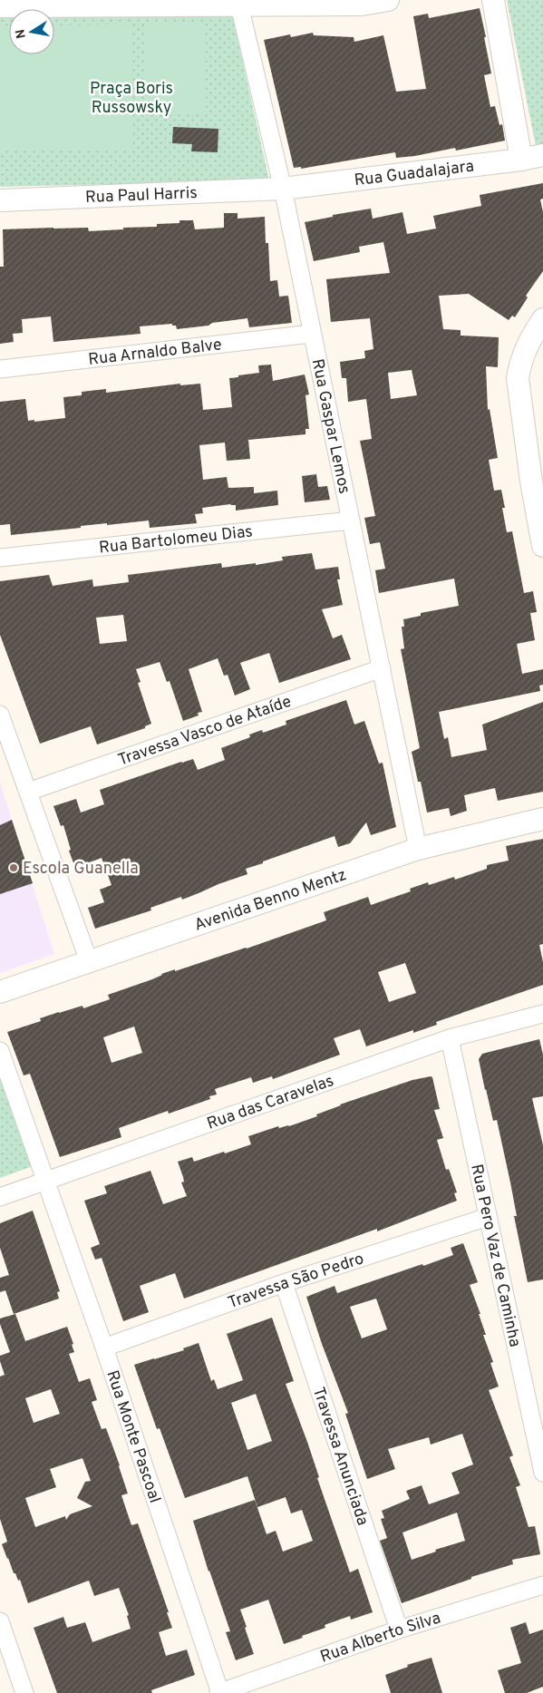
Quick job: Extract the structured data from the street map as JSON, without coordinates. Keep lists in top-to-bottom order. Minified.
{"streets":{"street":["Rua Guadalajara","Rua Paul Harris","Rua Arnaldo Balve","Rua Gaspar Lemos","Rua Bartolomeu Dias","Travessa Vasco de Ataíde","Avenida Benno Mentz","Rua das Caravelas","Rua Pero Vaz de Caminha","Travessa São Pedro","Rua Monte Pascoal","Travessa Anunciada","Rua Alberto Silva"]},"crossings":[["Rua Guadalajara","Rua Paul Harris"],["Rua Guadalajara","Rua Gaspar Lemos"],["Rua Paul Harris","Rua Gaspar Lemos"],["Rua Arnaldo Balve","Rua Gaspar Lemos"],["Rua Gaspar Lemos","Rua Bartolomeu Dias"],["Rua Gaspar Lemos","Travessa Vasco de Ataíde"],["Rua Gaspar Lemos","Avenida Benno Mentz"],["Rua das Caravelas","Rua Pero Vaz de Caminha"],["Rua das Caravelas","Rua Monte Pascoal"],["Rua Pero Vaz de Caminha","Travessa São Pedro"],["Travessa São Pedro","Rua Monte Pascoal"],["Travessa São Pedro","Travessa Anunciada"],["Rua Monte Pascoal","Rua Alberto Silva"],["Travessa Anunciada","Rua Alberto Silva"]],"parks":["Praça Boris Russowsky"],"places":["Escola Guanella"],"north":"left"}
